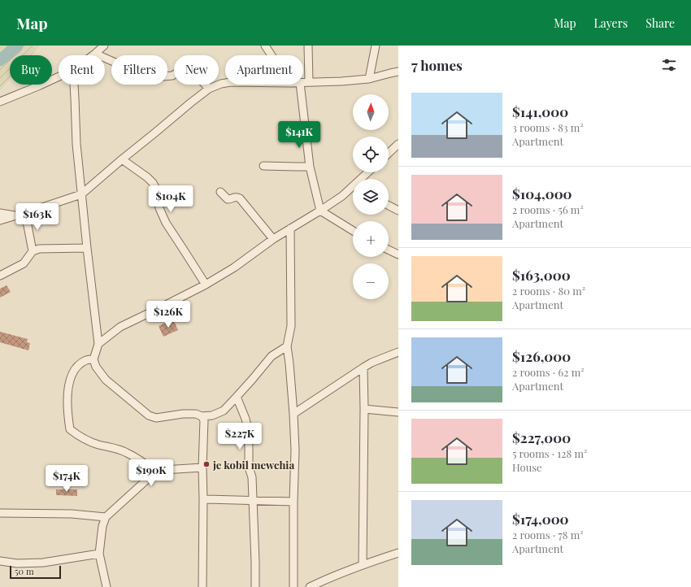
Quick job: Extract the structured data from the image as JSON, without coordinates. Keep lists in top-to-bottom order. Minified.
{"places":["je kobil mewchia"],"scale_bar":"50 m","north":"top","page":{"header":"Map","nav":["Map","Layers","Share"],"heading":"7 homes","chip":["Buy","Rent","Filters","New","Apartment"],"list":[{"name":"$141,000","note":"3 rooms · 83 m² · Apartment"},{"name":"$104,000","note":"2 rooms · 56 m² · Apartment"},{"name":"$163,000","note":"2 rooms · 80 m² · Apartment"},{"name":"$126,000","note":"2 rooms · 62 m² · Apartment"},{"name":"$227,000","note":"5 rooms · 128 m² · House"},{"name":"$174,000","note":"2 rooms · 78 m² · Apartment"}],"map_buttons":["+","−"],"price":["$141K","$104K","$163K","$126K","$227K","$190K","$174K"],"scale":"50 m"}}
